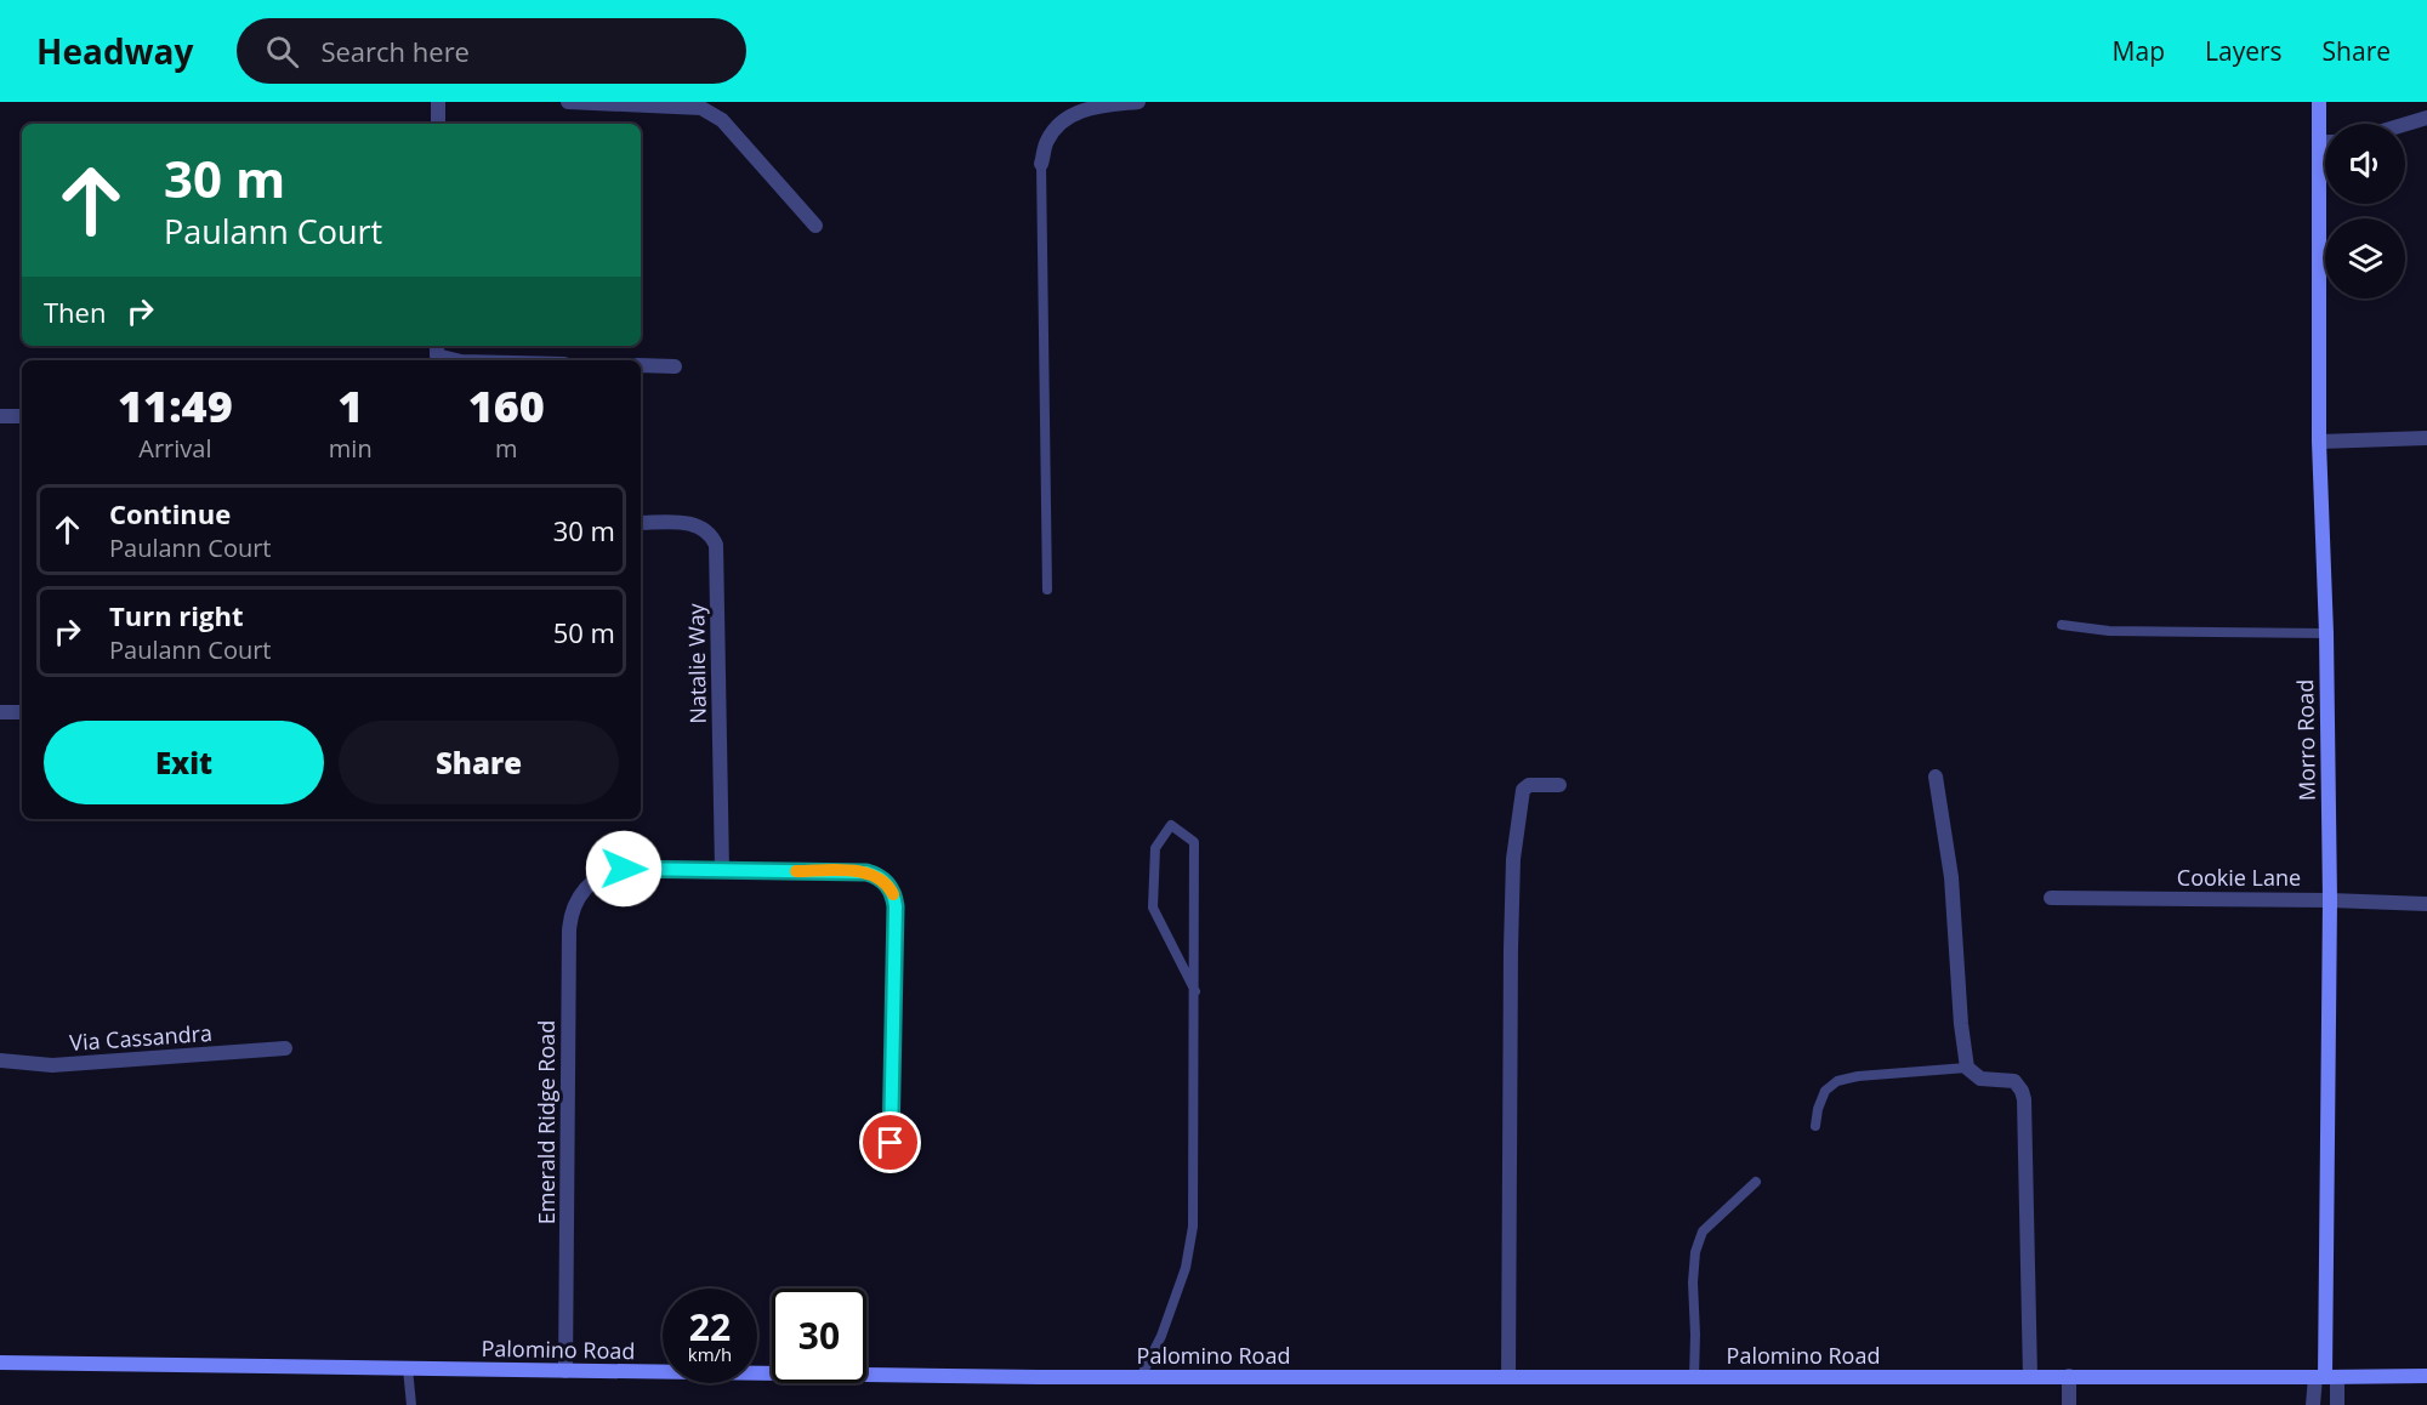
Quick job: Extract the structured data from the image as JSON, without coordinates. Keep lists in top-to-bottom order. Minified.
{"streets":{"street":["Natalie Way","Morro Road","Cookie Lane","Via Cassandra","Emerald Ridge Road","Palomino Road"]},"crossings":[["Natalie Way","Emerald Ridge Road"],["Morro Road","Cookie Lane"],["Morro Road","Palomino Road"],["Emerald Ridge Road","Palomino Road"]],"page":{"header":"Headway","search":"Search here","nav":["Map","Layers","Share"],"turn":["30 m","Paulann Court"],"then":"Then","eta":["11:49","Arrival","1","min","160","m"],"list":[{"name":"Continue","note":"Paulann Court","value":"30 m"},{"name":"Turn right","note":"Paulann Court","value":"50 m"}],"buttons":["Exit","Share"],"speed":"22 km/h","limit":"30"}}
